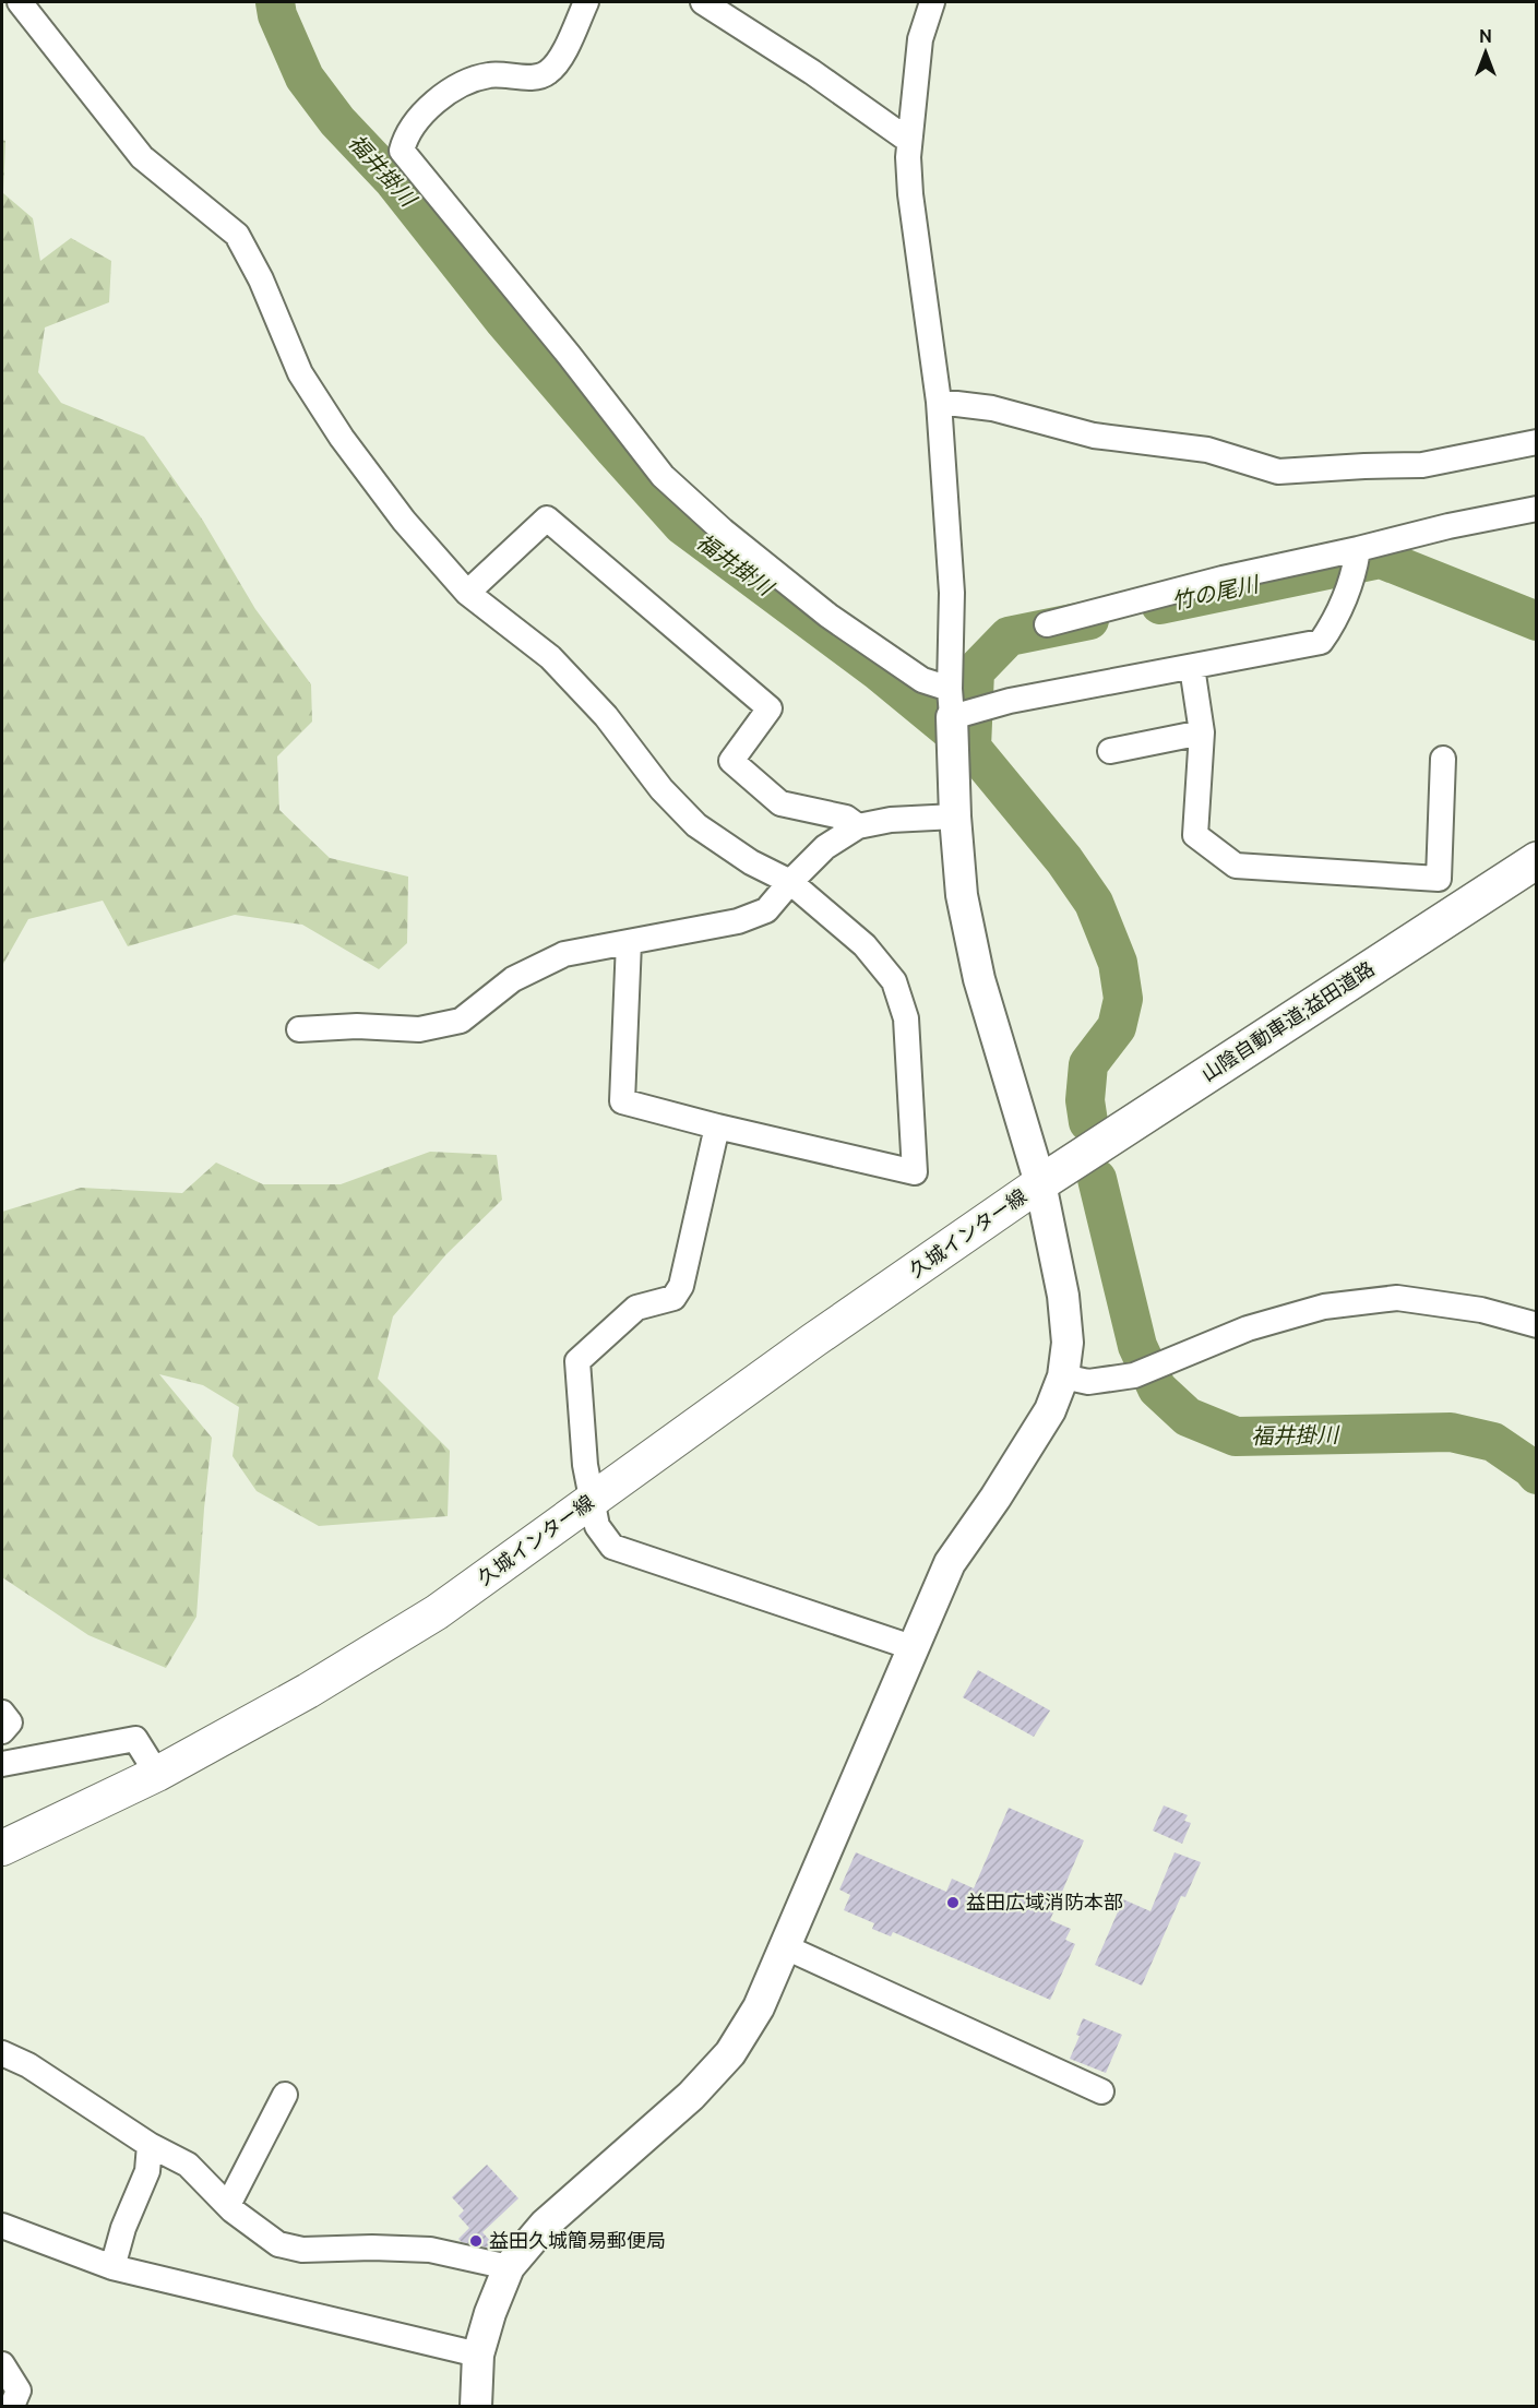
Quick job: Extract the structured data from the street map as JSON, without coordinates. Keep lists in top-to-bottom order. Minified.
{"streets":{"highway":["山陰自動車道;益田道路"],"main road":["久城インター線"]},"crossings":[["山陰自動車道;益田道路","久城インター線"]],"water":["福井掛川","竹の尾川"],"places":["益田広域消防本部","益田久城簡易郵便局"],"north":"top"}
